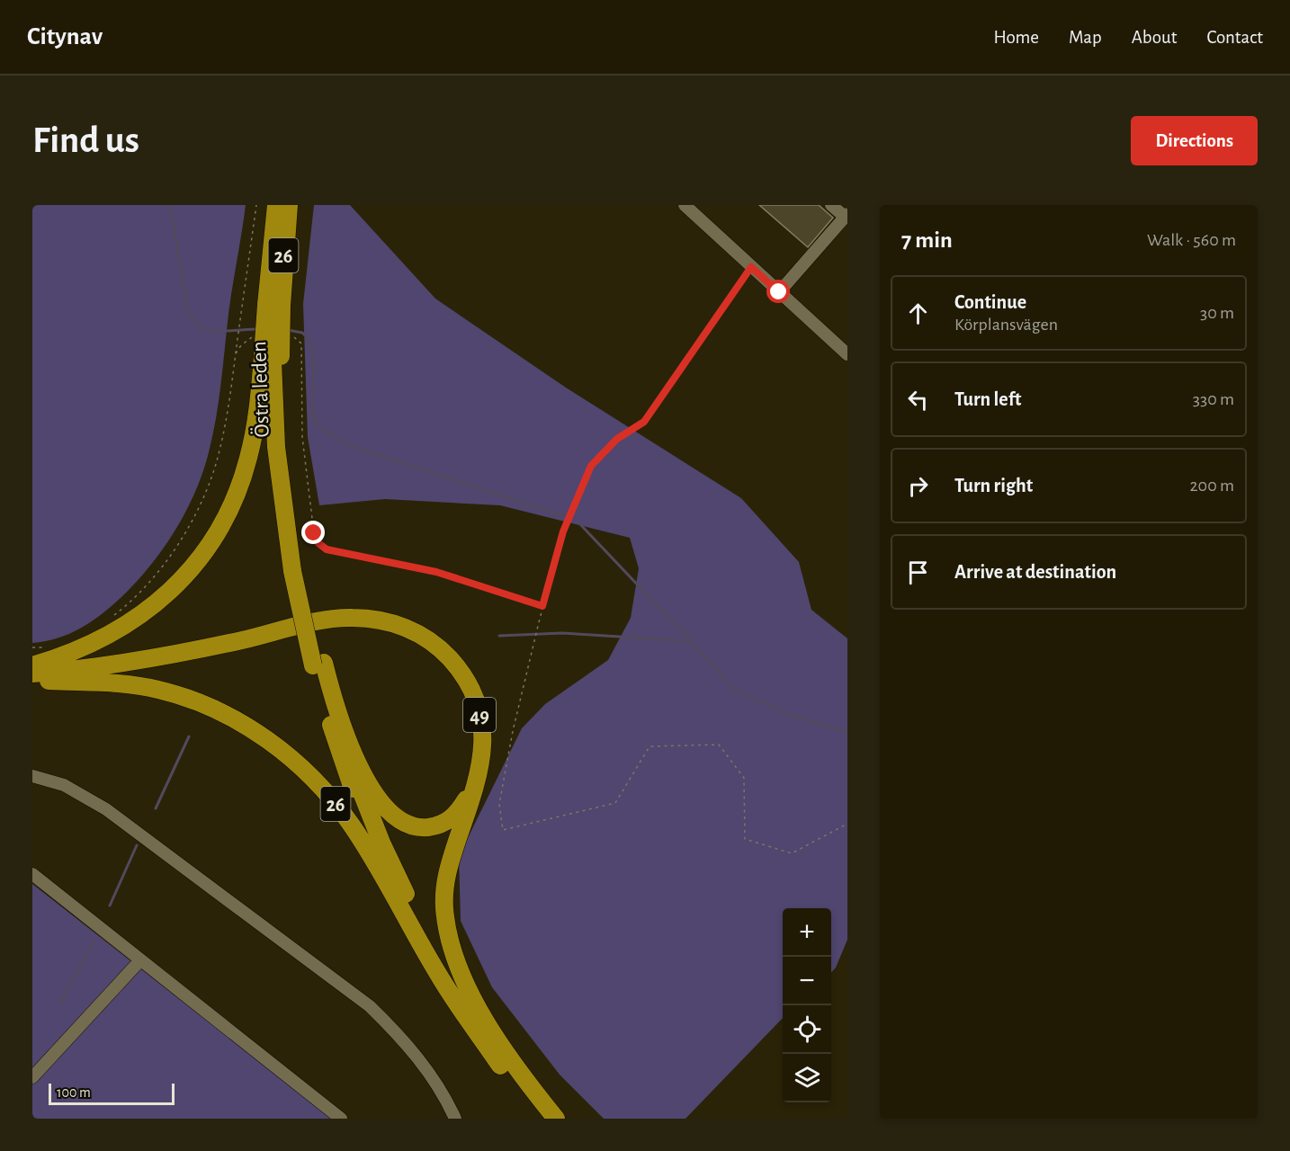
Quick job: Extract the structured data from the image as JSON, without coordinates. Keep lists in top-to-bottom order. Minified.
{"streets":{"highway":["26","Östra leden","49"]},"crossings":[["26","Östra leden"],["26","49"]],"scale_bar":"100 m","page":{"header":"Citynav","nav":["Home","Map","About","Contact"],"buttons":"Directions","title":"Find us","heading":["7 min","Walk · 560 m"],"list":[["Continue","Körplansvägen","30 m"],["Turn left","330 m"],["Turn right","200 m"],"Arrive at destination"],"map_buttons":["+","−"],"scale":"100 m"}}
